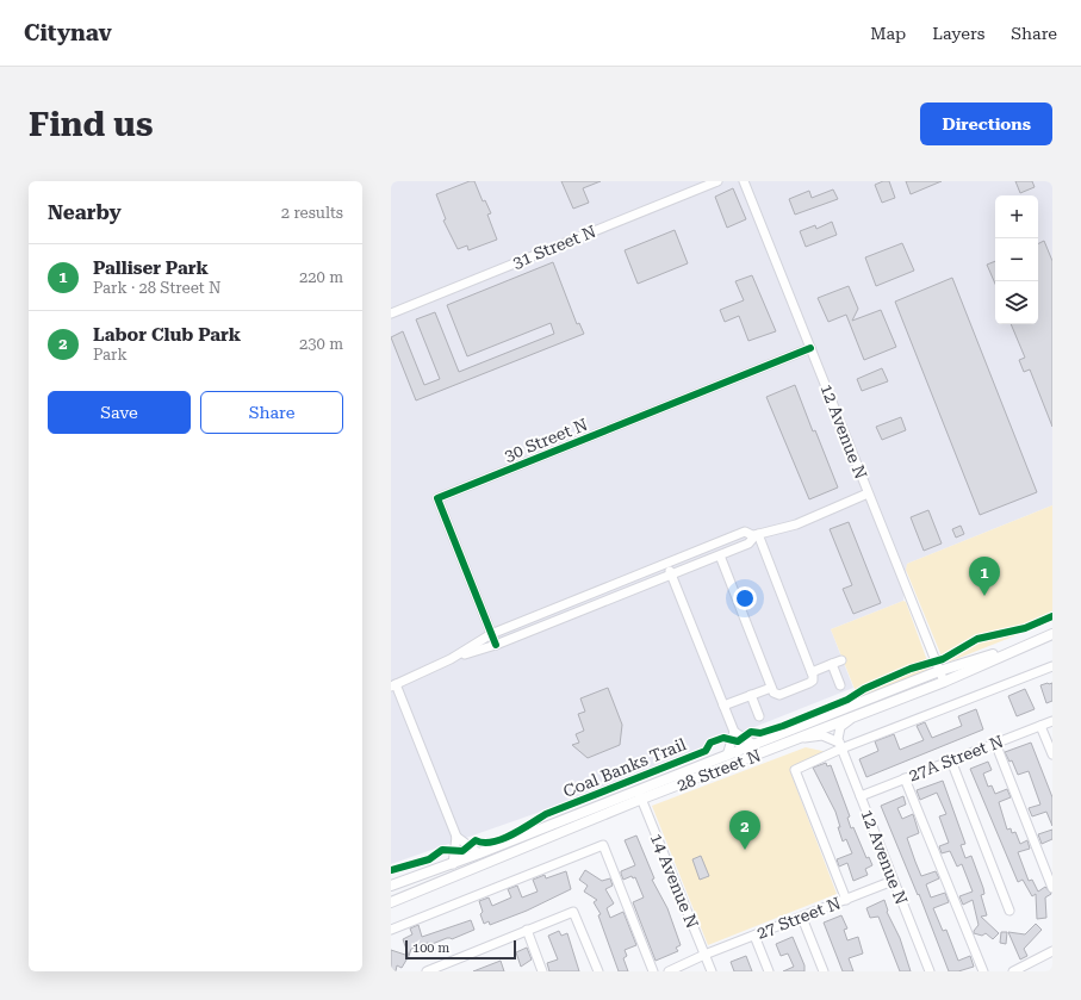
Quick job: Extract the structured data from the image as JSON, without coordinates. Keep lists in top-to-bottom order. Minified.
{"streets":{"main road":["28 Street N"],"street":["31 Street N","12 Avenue N","30 Street N","27A Street N","14 Avenue N","27 Street N"],"cycle path":["Coal Banks Trail"]},"crossings":[["12 Avenue N","30 Street N"],["12 Avenue N","27A Street N"],["12 Avenue N","28 Street N"],["12 Avenue N","27 Street N"],["28 Street N","14 Avenue N"],["14 Avenue N","27 Street N"]],"scale_bar":"100 m","page":{"header":"Citynav","nav":["Map","Layers","Share"],"buttons":["Directions",["Save","Share"]],"title":"Find us","heading":["Nearby","2 results"],"map_buttons":["+","−"],"list":[{"mark":"1","name":"Palliser Park","note":"Park · 28 Street N","value":"220 m"},{"mark":"2","name":"Labor Club Park","note":"Park","value":"230 m"}],"pins":["1","2"],"scale":"100 m"}}
